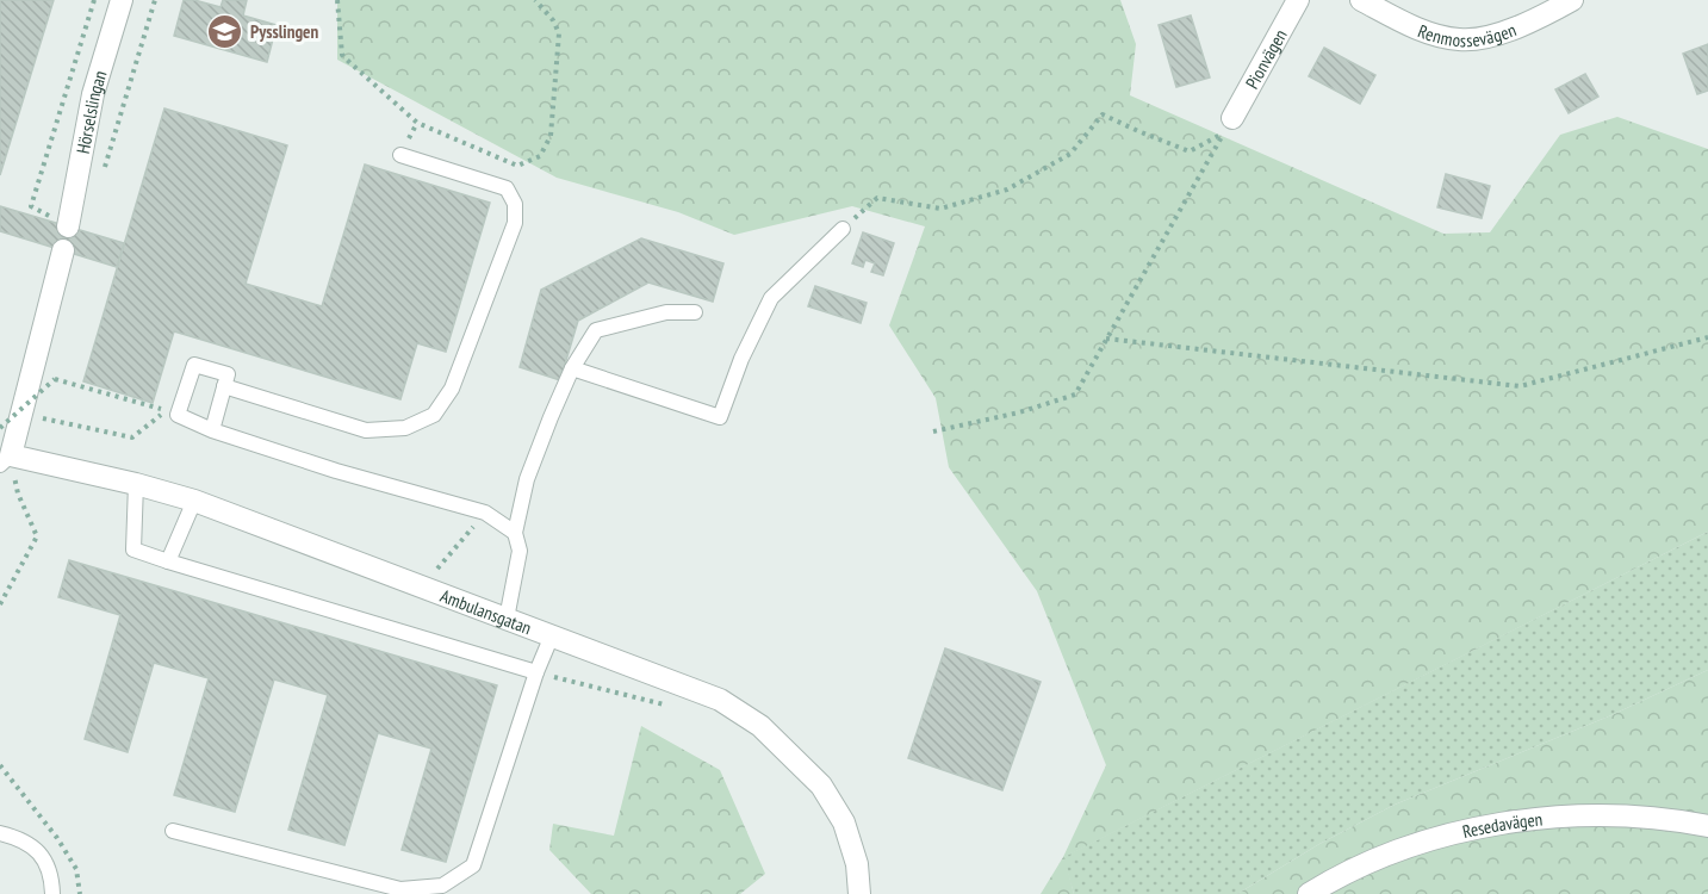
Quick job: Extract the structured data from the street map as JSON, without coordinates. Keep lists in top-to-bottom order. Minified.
{"streets":{"street":["Renmossevägen","Pionvägen","Hörselslingan","Ambulansgatan","Resedavägen"]},"places":{"school or university":["Pysslingen"]}}
